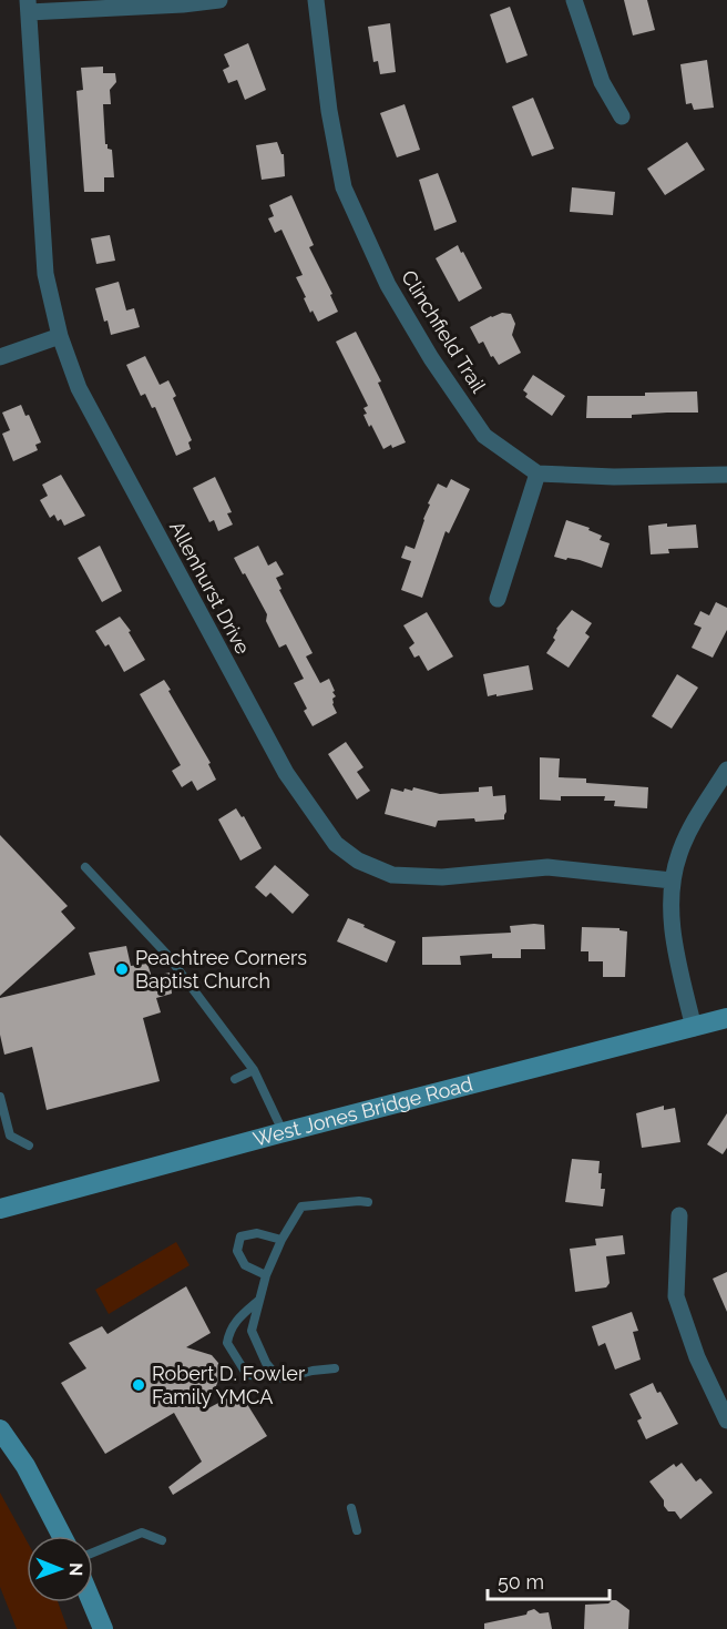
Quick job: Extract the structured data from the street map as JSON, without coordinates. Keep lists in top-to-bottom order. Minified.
{"streets":{"street":["Clinchfield Trail","Allenhurst Drive","West Jones Bridge Road"]},"places":["Peachtree Corners Baptist Church","Robert D. Fowler Family YMCA"],"scale_bar":"50 m","north":"right"}
